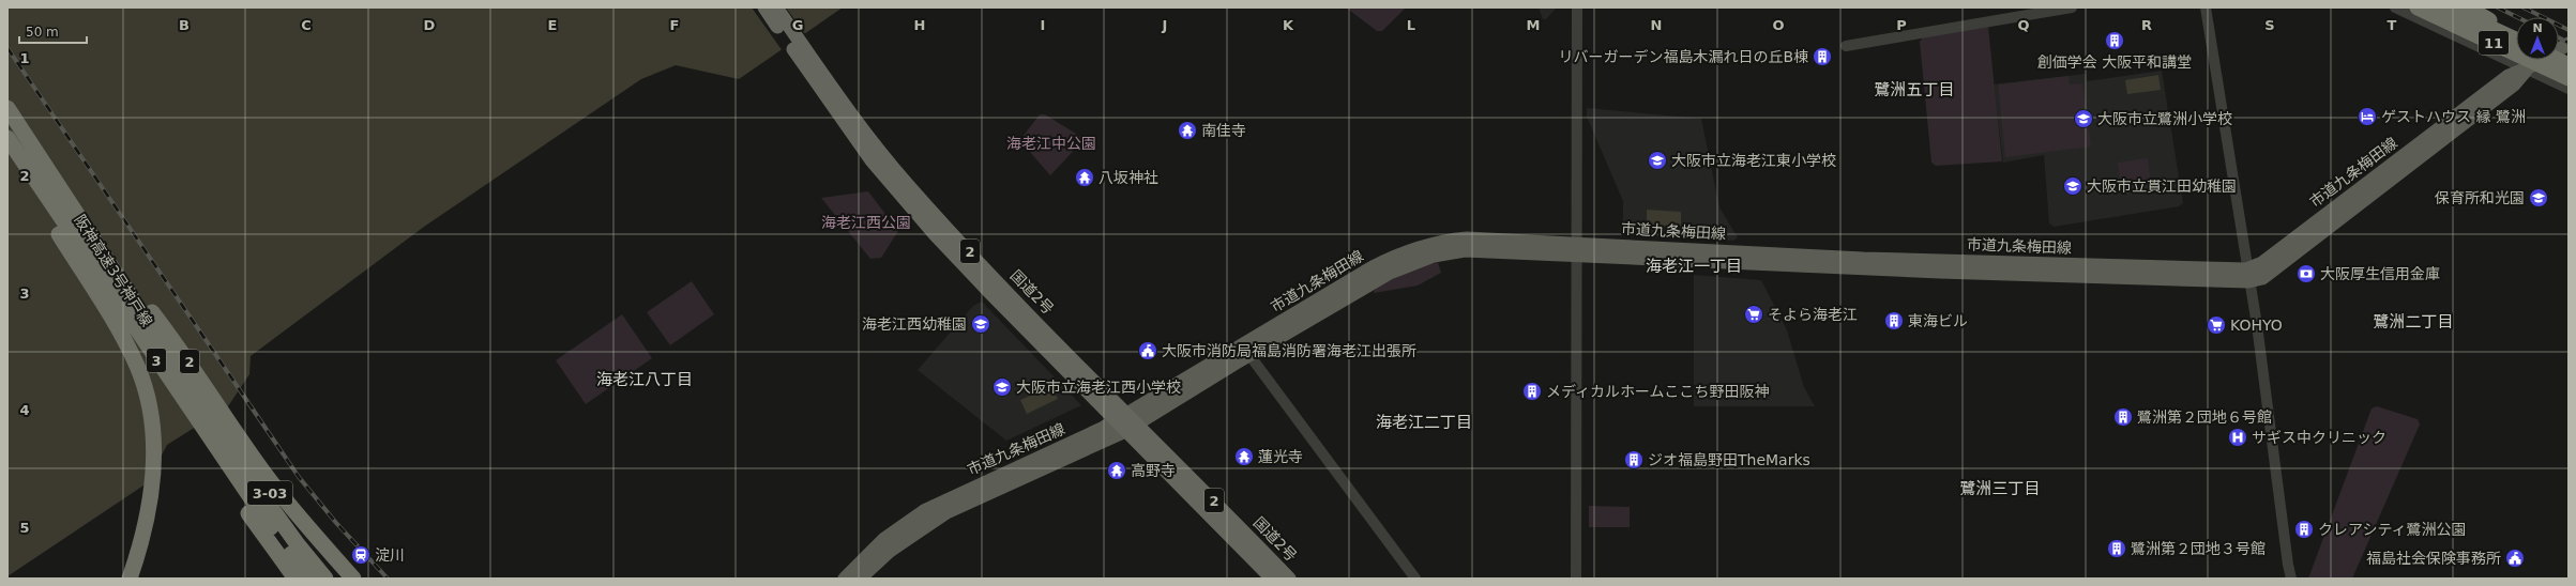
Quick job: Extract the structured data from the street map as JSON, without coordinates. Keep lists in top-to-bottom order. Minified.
{"streets":{"highway":["11","2","阪神高速3号神戸線","国道2号","3","3-03"],"main road":["市道九条梅田線"]},"crossings":[["市道九条梅田線","国道2号"],["2","阪神高速3号神戸線"],["阪神高速3号神戸線","3-03"]],"districts":["鷺洲五丁目","海老江一丁目","鷺洲二丁目","海老江八丁目","海老江二丁目","鷺洲三丁目"],"parks":["海老江中公園","海老江西公園"],"places":{"building":["創価学会 大阪平和講堂","リバーガーデン福島木漏れ日の丘B棟","東海ビル","メディカルホームここち野田阪神","鷺洲第２団地６号館","ジオ福島野田TheMarks","クレアシティ鷺洲公園","鷺洲第２団地３号館"],"hotel":["ゲストハウス 縁 鷺洲"],"school or university":["大阪市立鷺洲小学校","大阪市立海老江東小学校","大阪市立貫江田幼稚園","保育所和光園","海老江西幼稚園","大阪市立海老江西小学校"],"temple":["南佳寺","八坂神社","蓮光寺","高野寺"],"bank":["大阪厚生信用金庫"],"supermarket":["そよら海老江","KOHYO"],"public building":["大阪市消防局福島消防署海老江出張所","福島社会保険事務所"],"hospital":["サギス中クリニック"],"station":["淀川"]},"scale_bar":"50 m","north":"top","grid":{"columns":["B","C","D","E","F","G","H","I","J","K","L","M","N","O","P","Q","R","S","T"],"rows":["1","2","3","4","5"]}}
